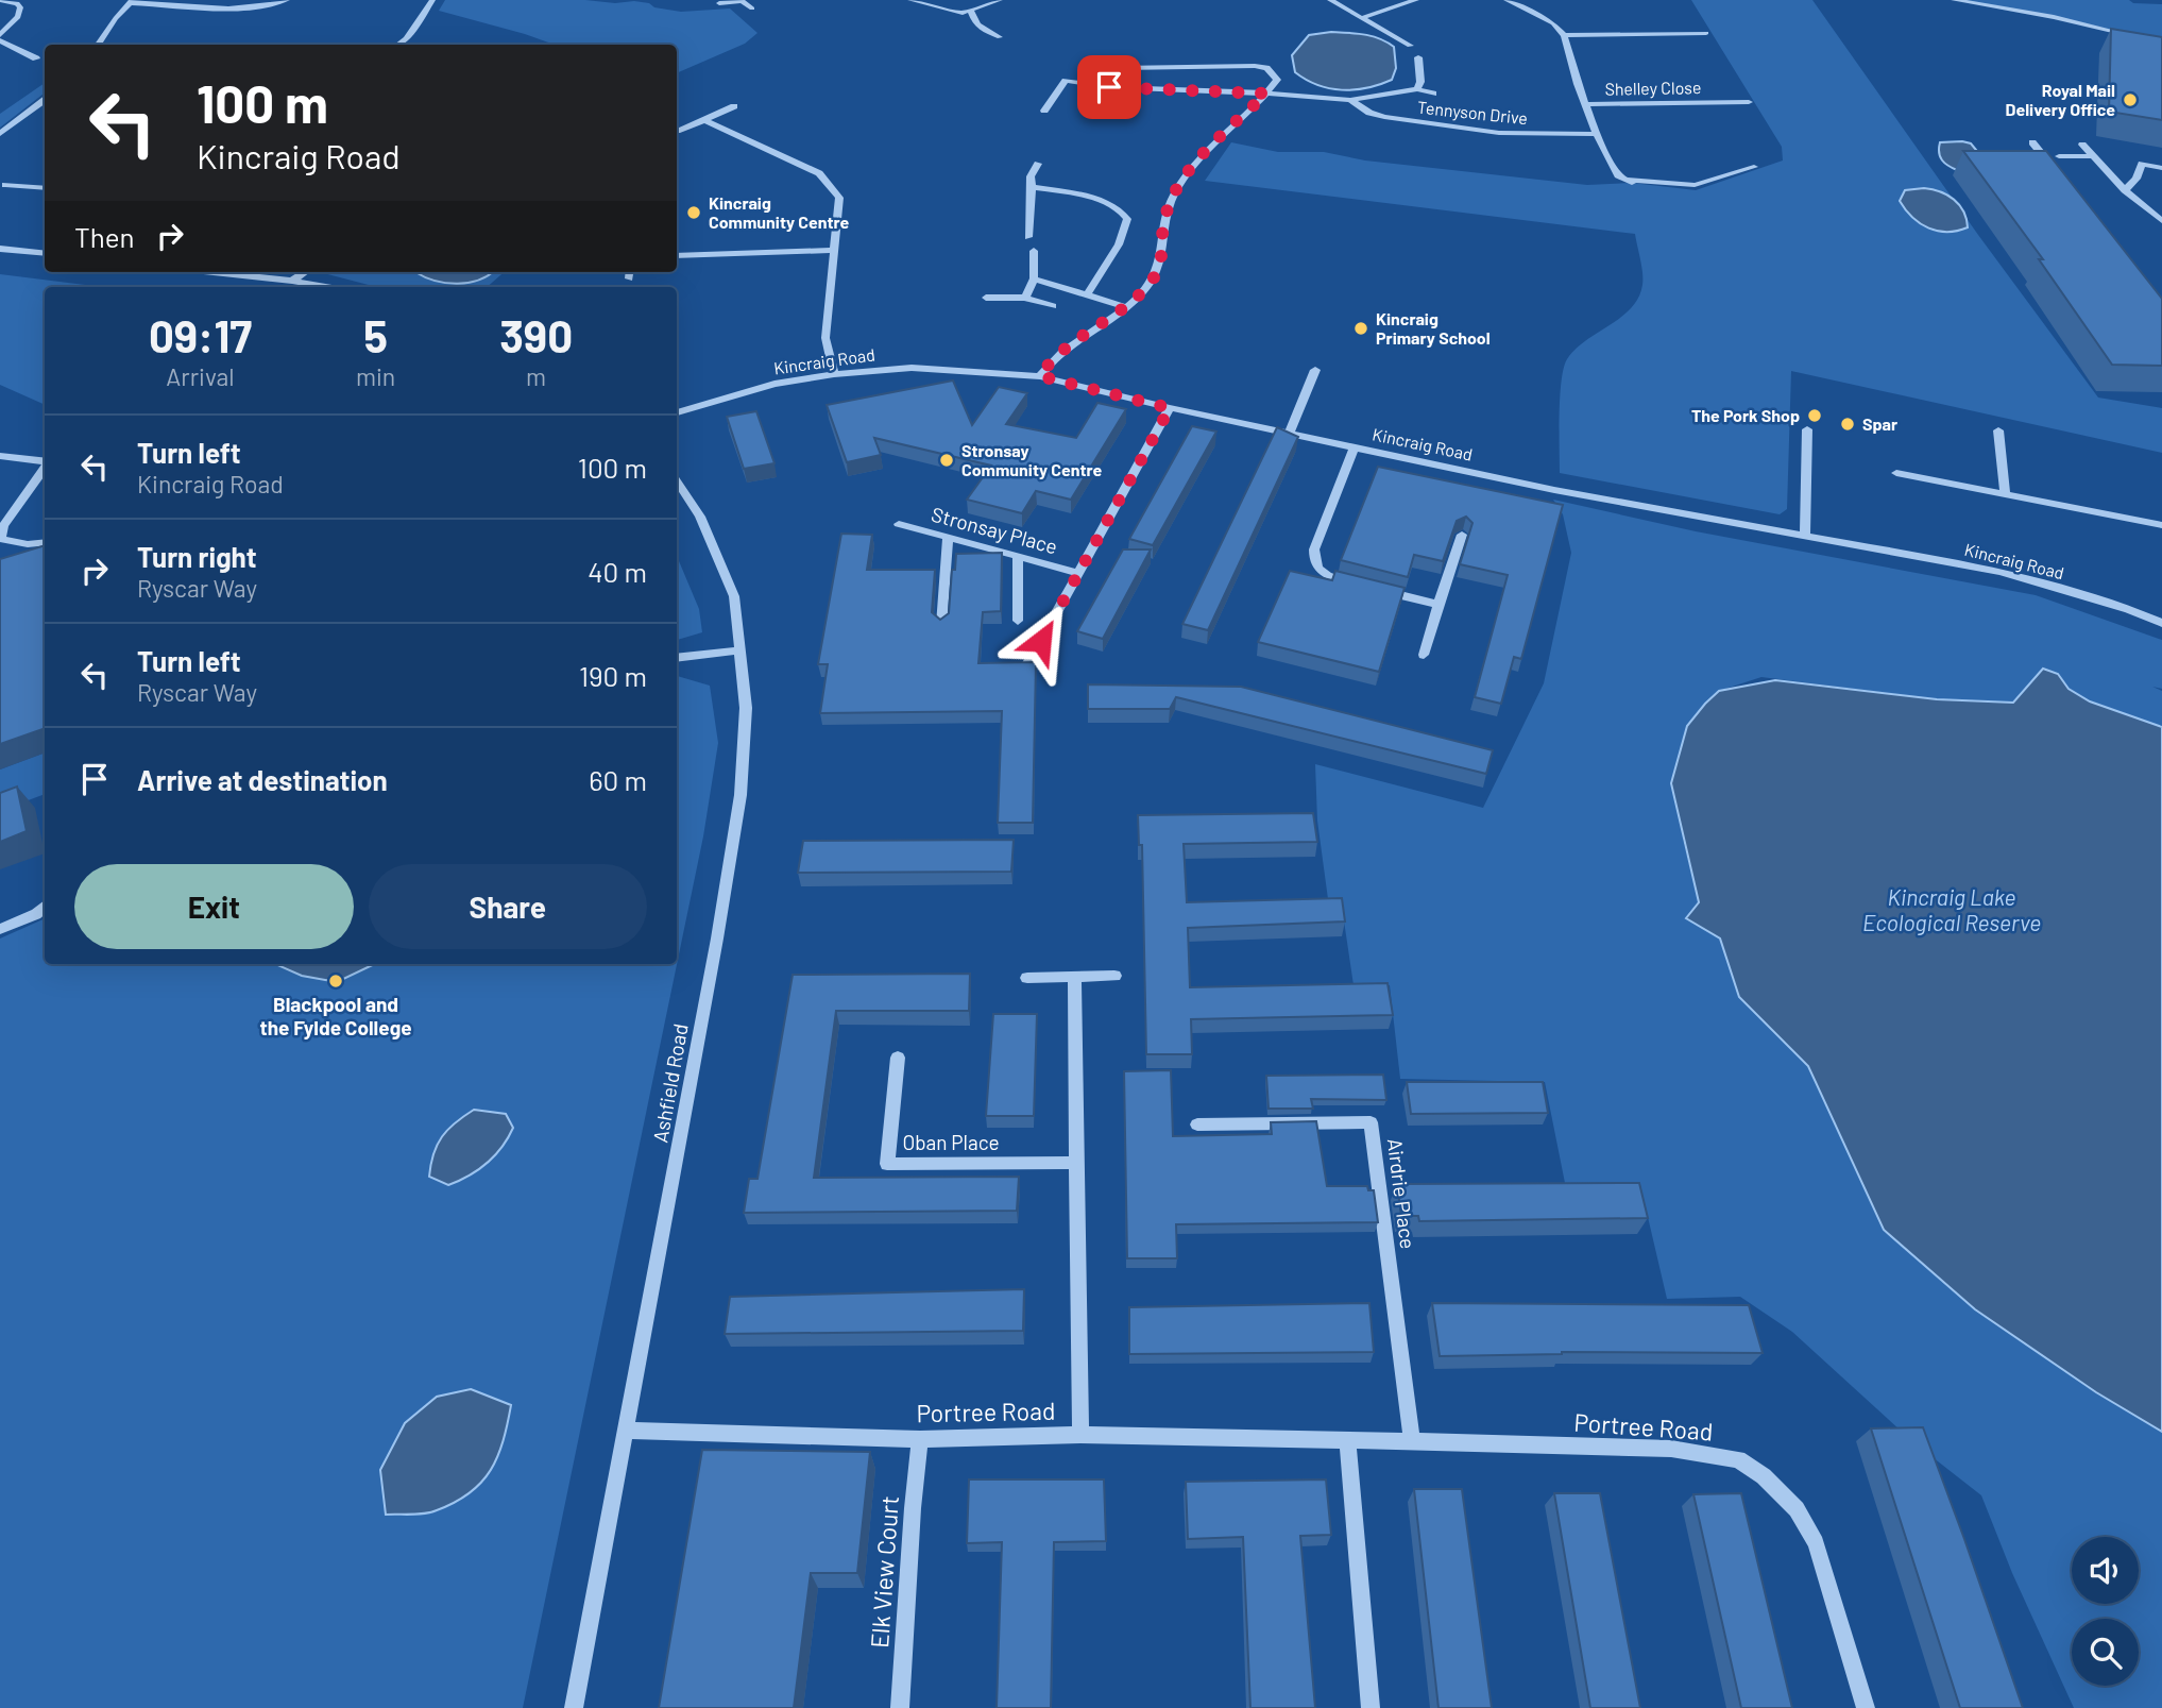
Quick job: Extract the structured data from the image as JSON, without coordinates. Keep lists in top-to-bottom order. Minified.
{"streets":{"street":["Shelley Close","Tennyson Drive","Kincraig Road","Stronsay Place","Ashfield Road","Oban Place","Airdrie Place","Portree Road","Elk View Court"]},"crossings":[["Kincraig Road","Stronsay Place"],["Ashfield Road","Portree Road"],["Airdrie Place","Portree Road"],["Portree Road","Elk View Court"]],"water":["Kincraig Lake Ecological Reserve"],"places":["Royal Mail Delivery Office","Kincraig Community Centre","Kincraig Primary School","The Pork Shop","Spar","Stronsay Community Centre","Blackpool and the Fylde College"],"page":{"turn":["100 m","Kincraig Road"],"then":"Then","eta":["09:17","Arrival","5","min","390","m"],"list":[{"name":"Turn left","note":"Kincraig Road","value":"100 m"},{"name":"Turn right","note":"Ryscar Way","value":"40 m"},{"name":"Turn left","note":"Ryscar Way","value":"190 m"},{"name":"Arrive at destination","value":"60 m"}],"buttons":["Exit","Share"]}}
